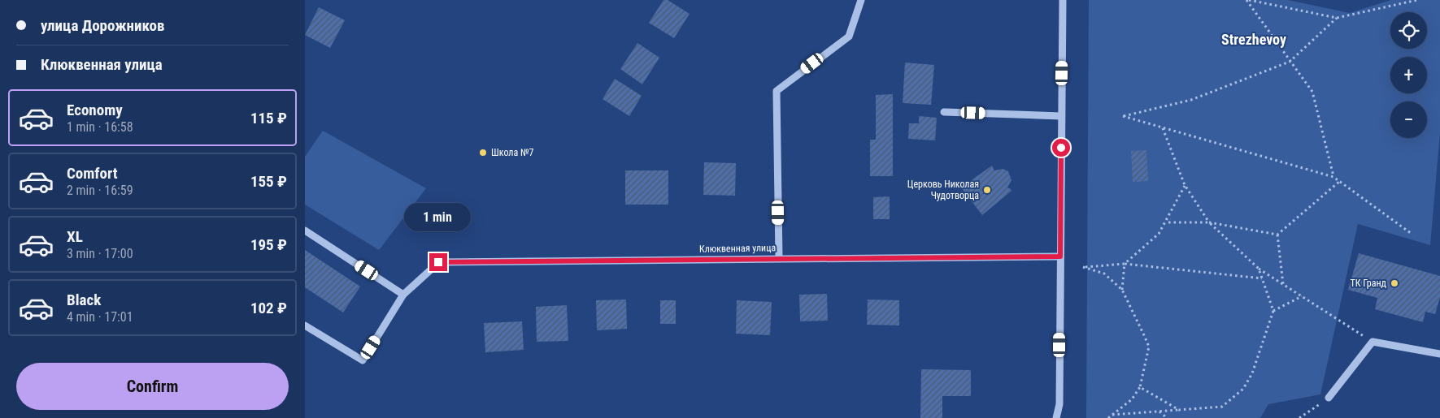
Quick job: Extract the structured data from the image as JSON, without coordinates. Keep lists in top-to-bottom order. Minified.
{"streets":{"street":["Клюквенная улица"]},"districts":["Strezhevoy"],"places":["Школа №7","Церковь Николая Чудотворца","ТК Гранд"],"page":{"banner":["улица Дорожников","Клюквенная улица"],"map_buttons":["+","−"],"list":[{"name":"Economy","note":"1 min · 16:58","value":"115 ₽"},{"name":"Comfort","note":"2 min · 16:59","value":"155 ₽"},{"name":"XL","note":"3 min · 17:00","value":"195 ₽"},{"name":"Black","note":"4 min · 17:01","value":"102 ₽"}],"bubble":"1 min","buttons":"Confirm"}}
